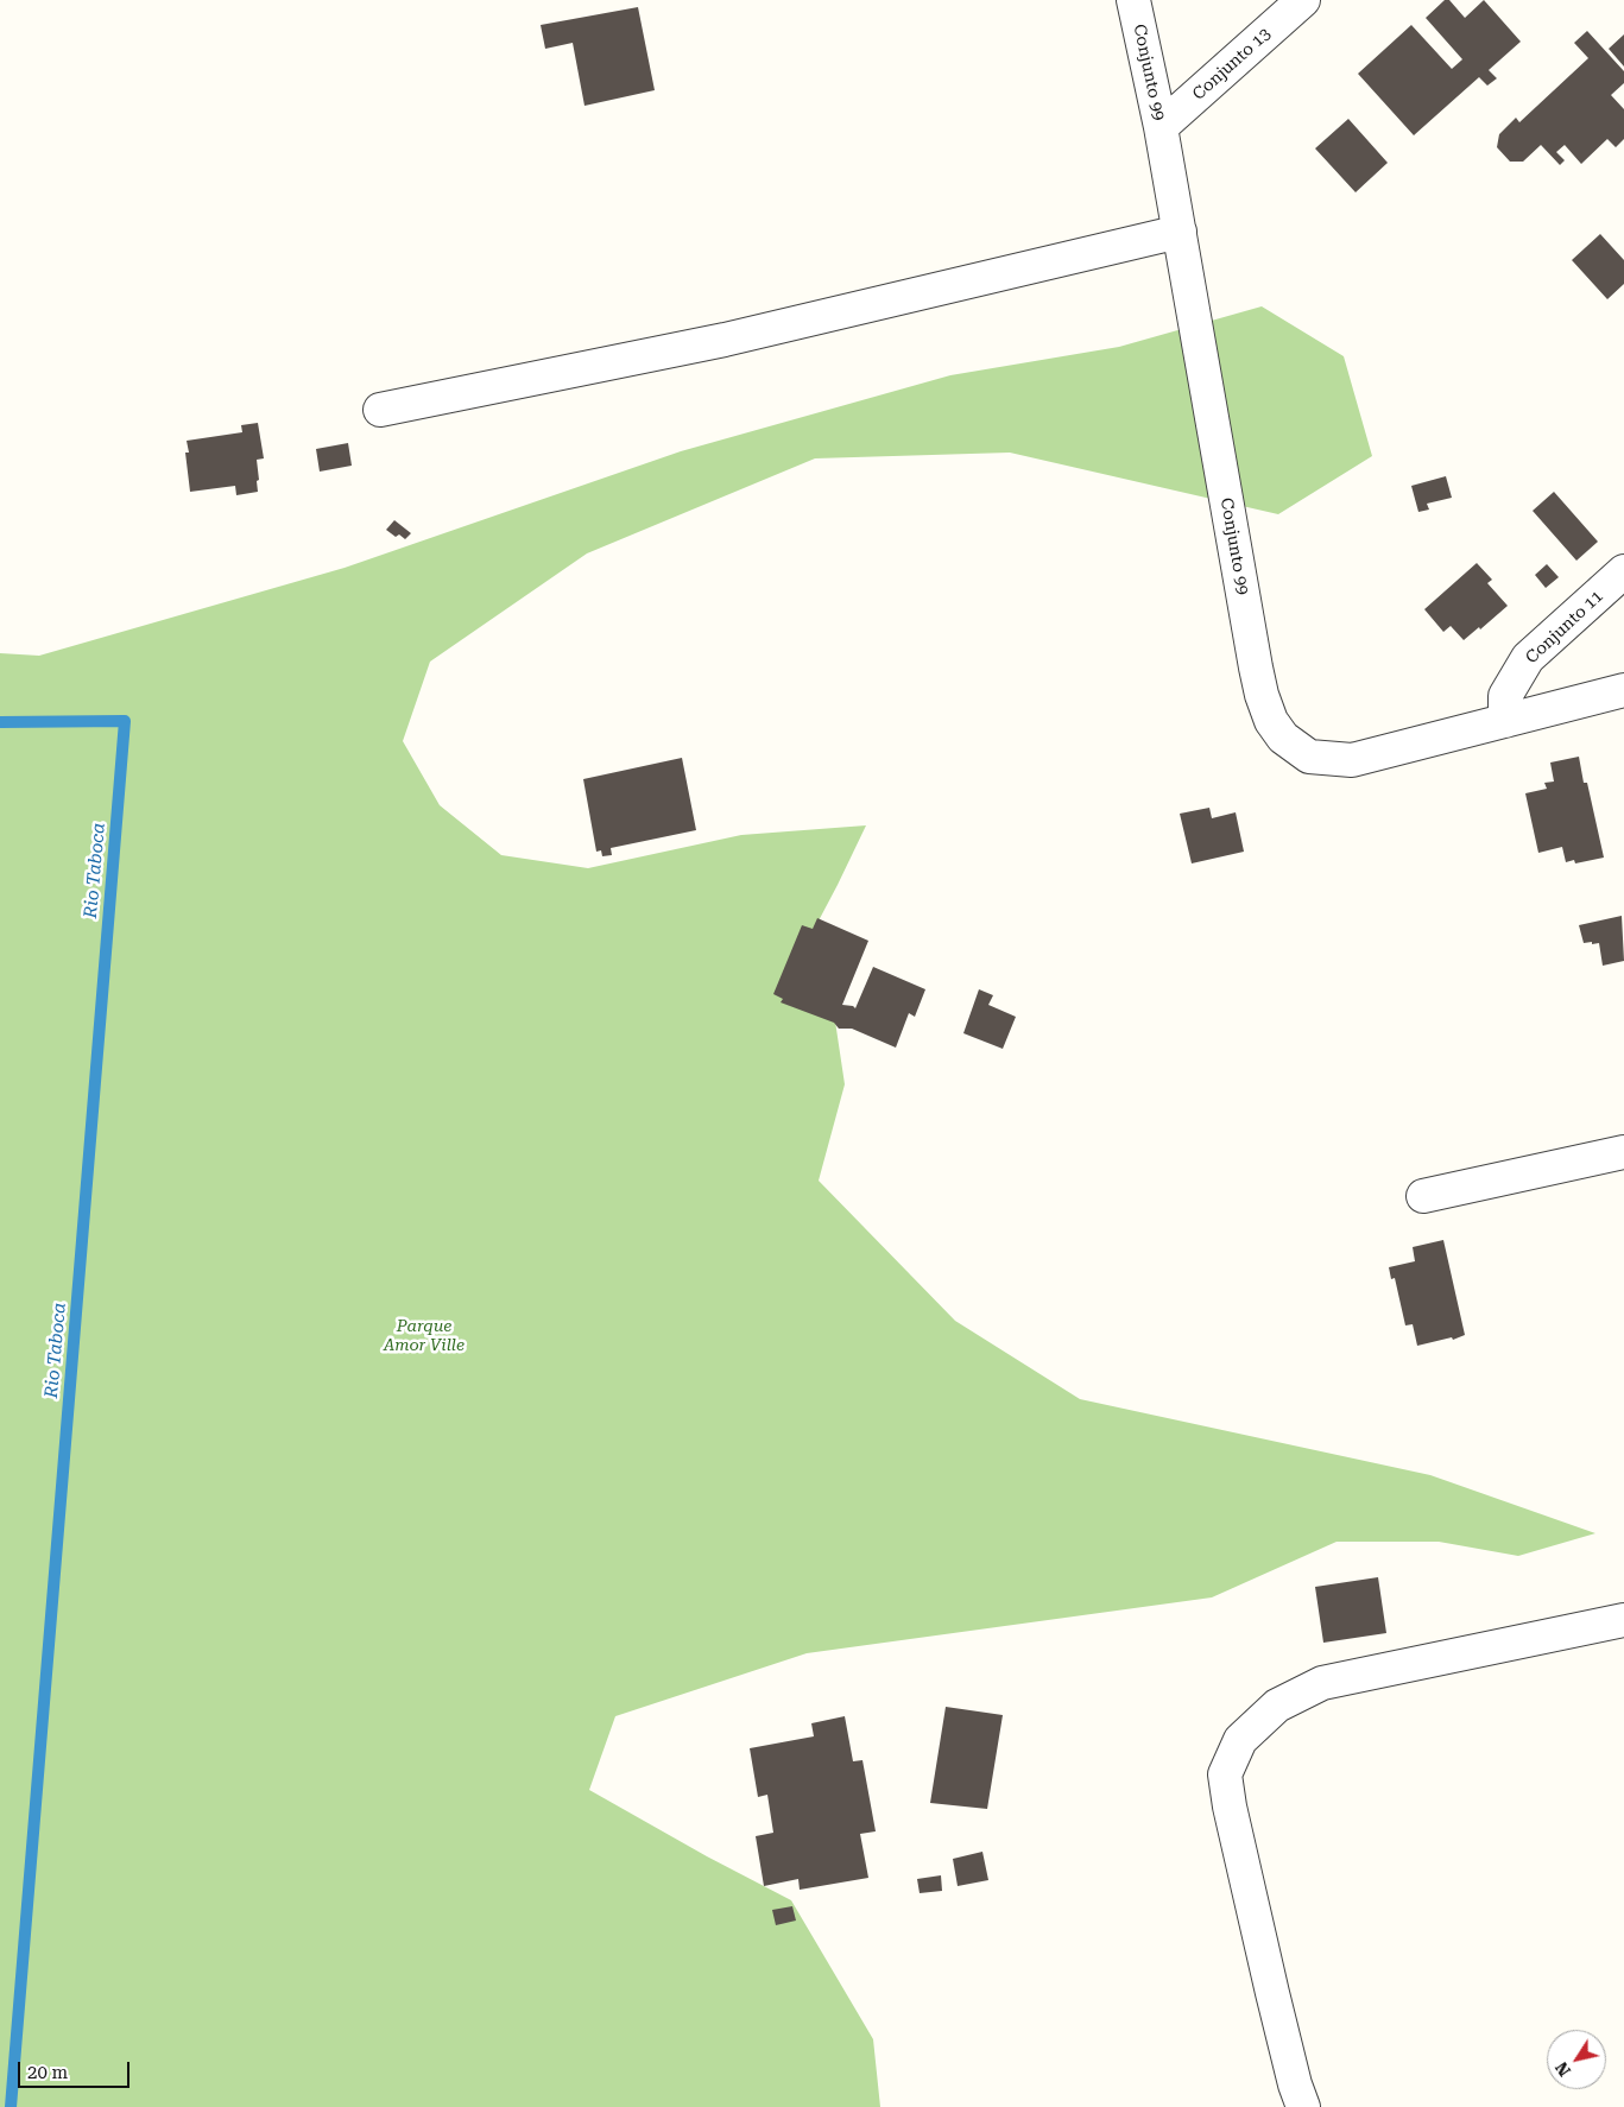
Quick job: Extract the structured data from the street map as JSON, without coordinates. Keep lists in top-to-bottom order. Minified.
{"streets":{"street":["Conjunto 13","Conjunto 99","Conjunto 11"]},"crossings":[["Conjunto 13","Conjunto 99"],["Conjunto 99","Conjunto 11"]],"water":["Rio Taboca"],"parks":["Parque Amor Ville"],"scale_bar":"20 m","north":"bottom left"}
